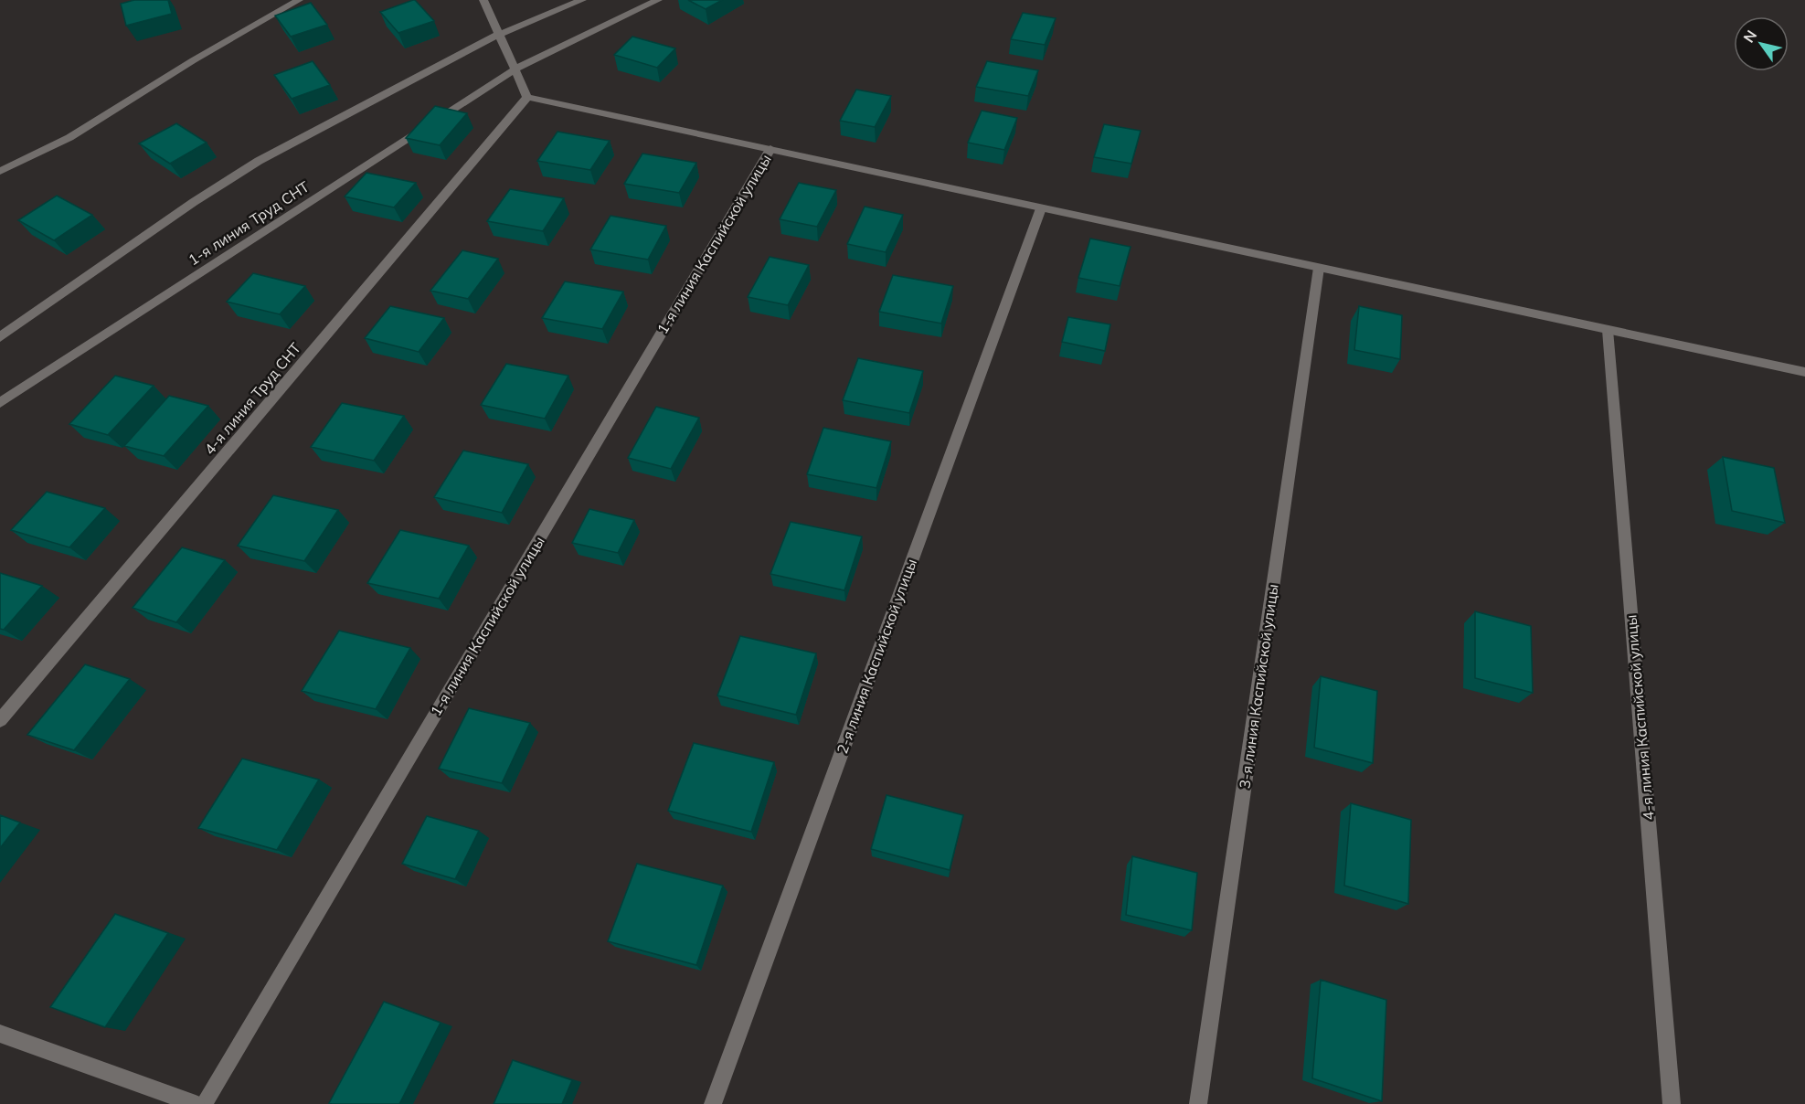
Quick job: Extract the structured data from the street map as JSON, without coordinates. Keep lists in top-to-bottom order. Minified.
{"streets":{"street":["1-я линия Труд СНТ","1-я линия Каспийской улицы","4-я линия Труд СНТ","2-я линия Каспийской улицы","3-я линия Каспийской улицы","4-я линия Каспийской улицы"]},"north":"top left"}
